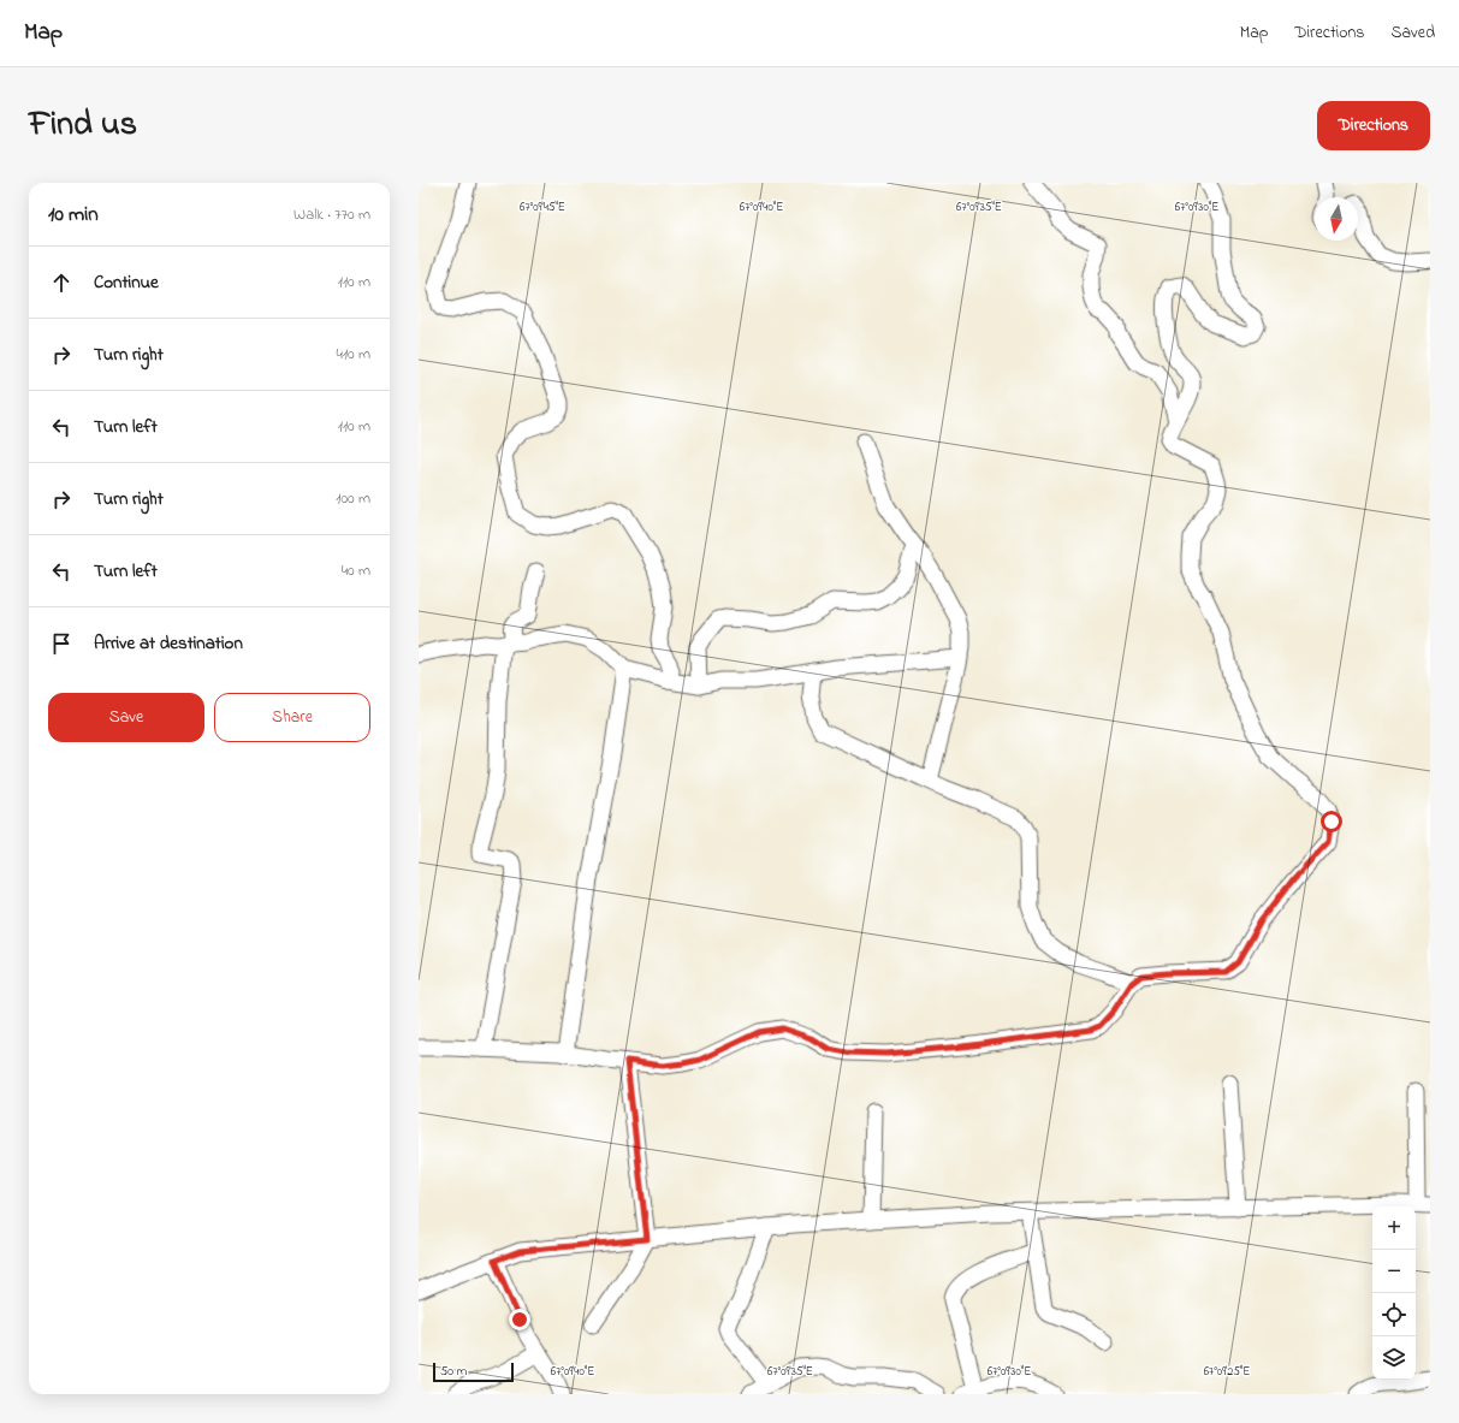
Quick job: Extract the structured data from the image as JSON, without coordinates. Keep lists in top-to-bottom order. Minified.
{"scale_bar":"50 m","north":"bottom","page":{"header":"Map","nav":["Map","Directions","Saved"],"title":"Find us","buttons":["Directions",["Save","Share"]],"heading":["10 min","Walk · 770 m"],"list":[["Continue","110 m"],["Turn right","410 m"],["Turn left","110 m"],["Turn right","100 m"],["Turn left","40 m"],"Arrive at destination"],"map_buttons":["+","−"],"scale":"50 m"},"coordinates":["67°09'45\"E","67°09'40\"E","67°09'35\"E","67°09'30\"E","67°09'25\"E"]}
